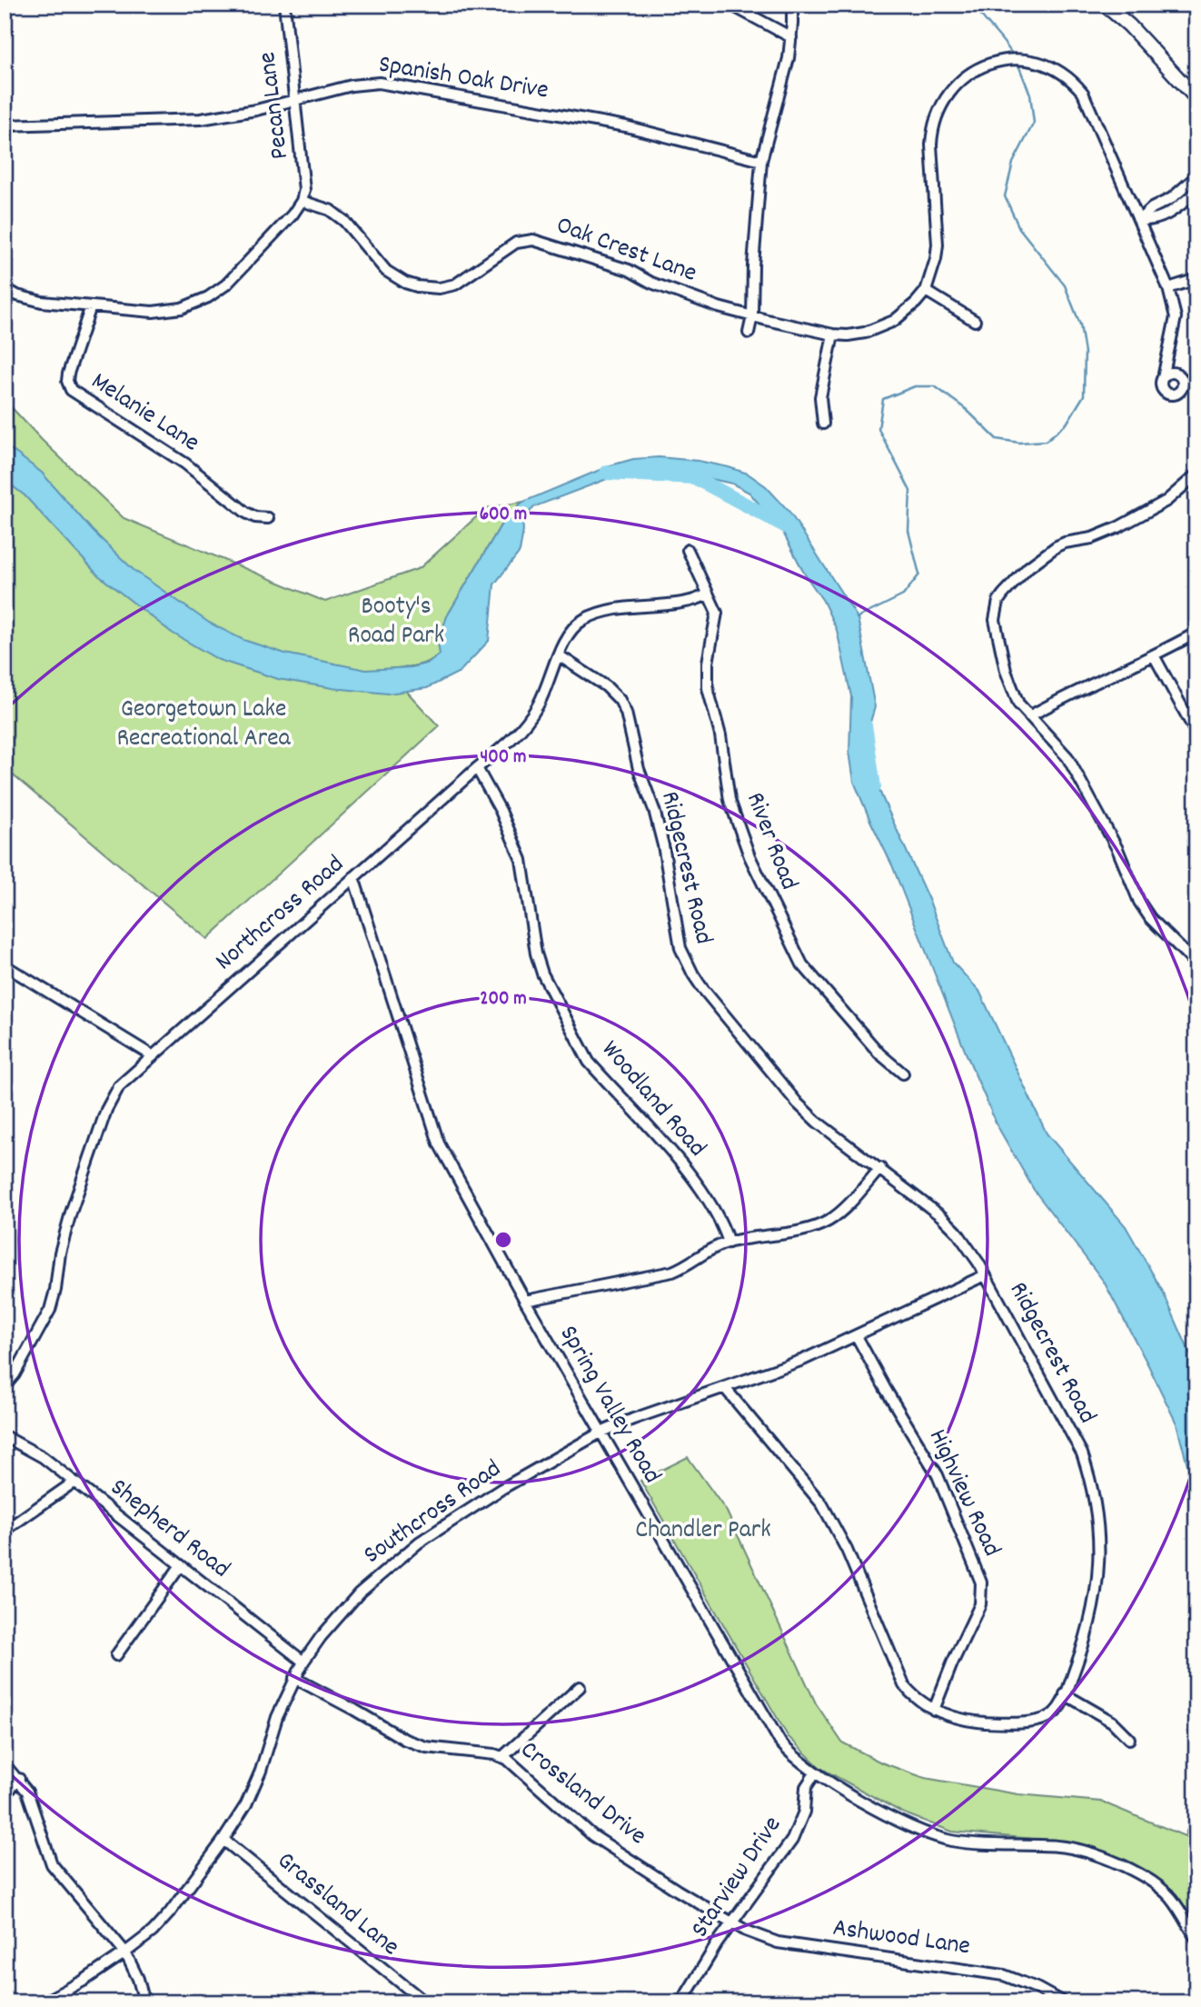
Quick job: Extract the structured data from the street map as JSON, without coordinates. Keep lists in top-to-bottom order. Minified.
{"streets":{"street":["Spanish Oak Drive","Pecan Lane","Oak Crest Lane","Melanie Lane","River Road","Ridgecrest Road","Northcross Road","Woodland Road","Spring Valley Road","Highview Road","Southcross Road","Shepherd Road","Crossland Drive","Starview Drive","Grassland Lane","Ashwood Lane"]},"crossings":[["Spanish Oak Drive","Pecan Lane"],["Pecan Lane","Oak Crest Lane"],["River Road","Northcross Road"],["Ridgecrest Road","Northcross Road"],["Ridgecrest Road","Highview Road"],["Ridgecrest Road","Southcross Road"],["Northcross Road","Woodland Road"],["Northcross Road","Spring Valley Road"],["Spring Valley Road","Southcross Road"],["Spring Valley Road","Starview Drive"],["Highview Road","Southcross Road"],["Southcross Road","Shepherd Road"],["Southcross Road","Crossland Drive"],["Southcross Road","Grassland Lane"],["Crossland Drive","Starview Drive"],["Crossland Drive","Ashwood Lane"],["Starview Drive","Ashwood Lane"]],"parks":["Booty's Road Park","Georgetown Lake Recreational Area","Chandler Park"],"rings":["600 m","400 m","200 m"]}
